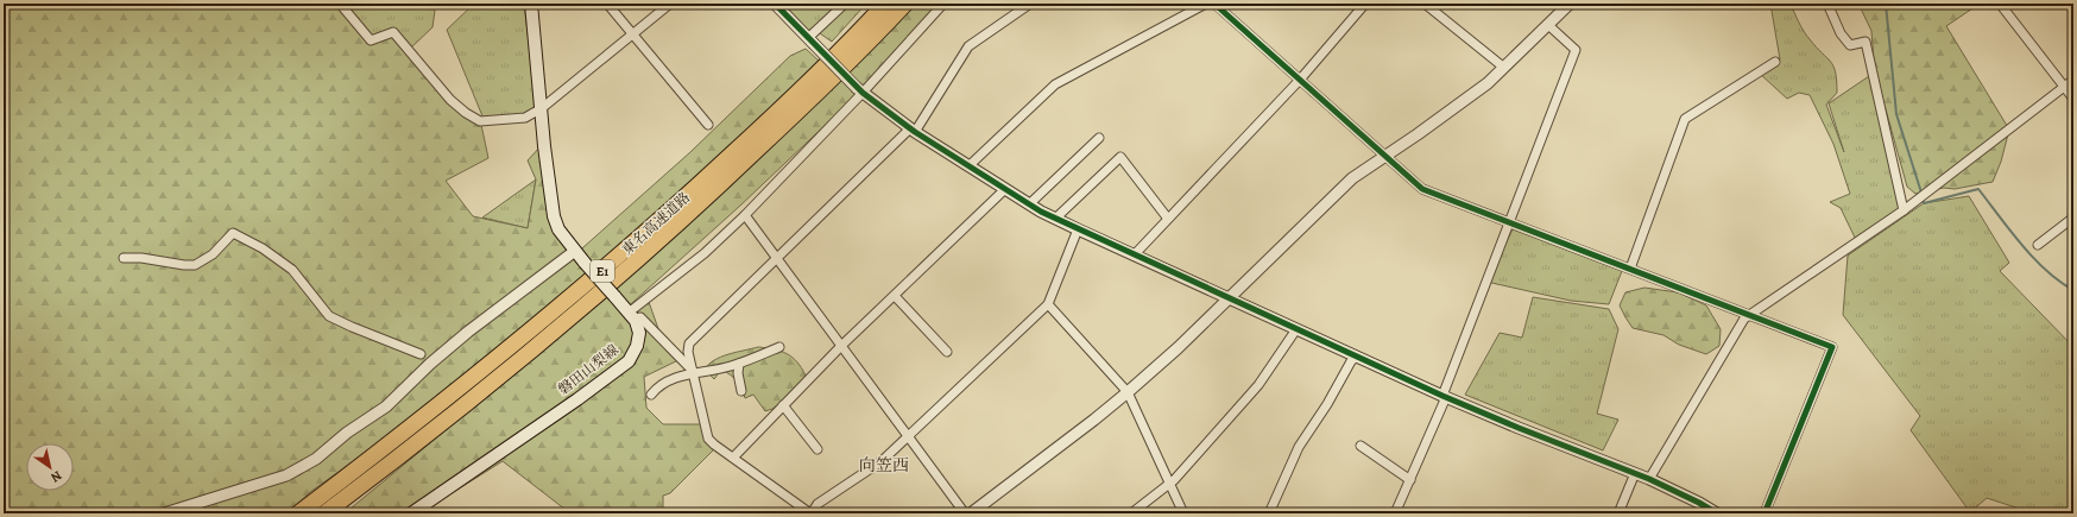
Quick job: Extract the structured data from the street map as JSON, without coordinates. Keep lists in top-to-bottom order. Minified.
{"streets":{"highway":["東名高速道路","E1"],"main road":["磐田山梨線"]},"districts":["向笠西"],"north":"bottom right"}
